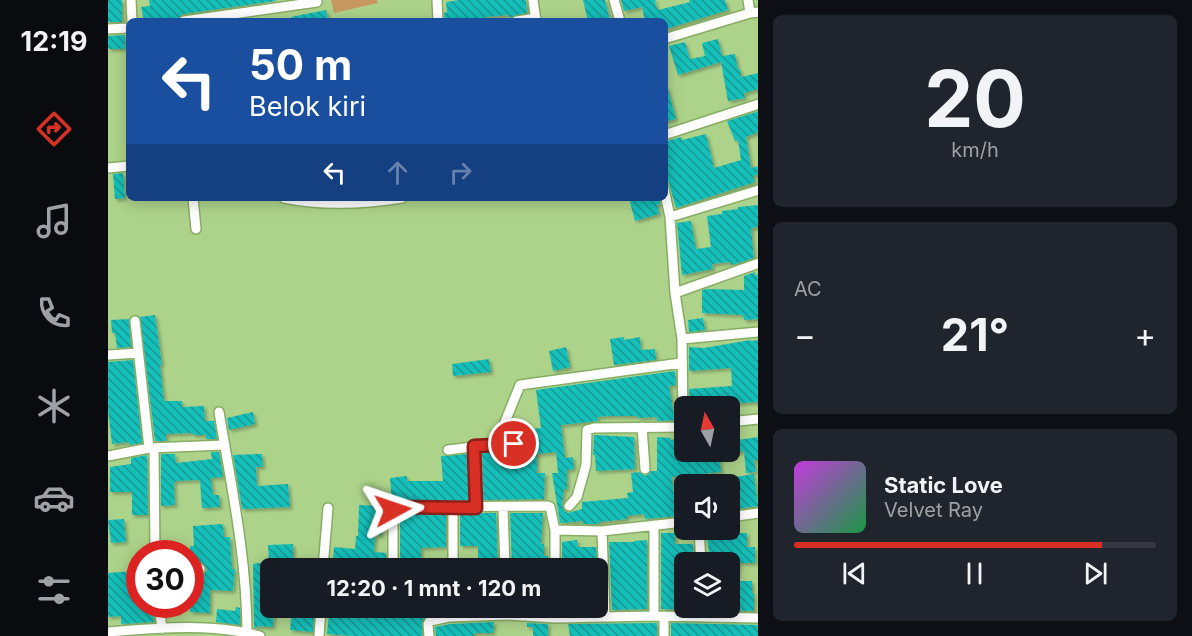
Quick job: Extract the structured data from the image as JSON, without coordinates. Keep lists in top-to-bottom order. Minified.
{"north":"top","page":{"tabs":"12:19","tile":[["20","km/h"],"AC"],"turn":["50 m","Belok kiri"],"heat":["−","21°","+"],"song":["Static Love","Velvet Ray"],"limit":"30","trip":"12:20 · 1 mnt · 120 m"}}
